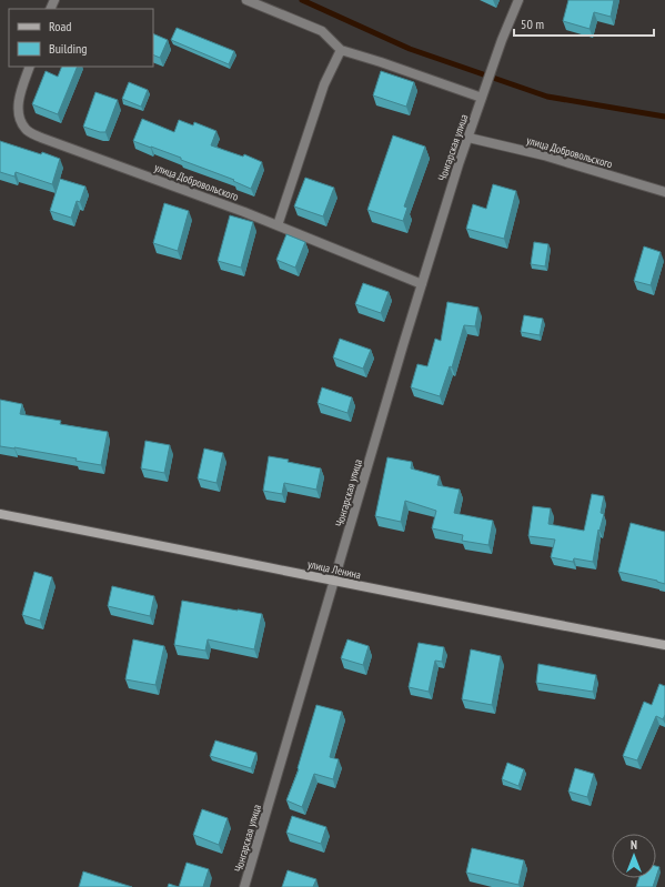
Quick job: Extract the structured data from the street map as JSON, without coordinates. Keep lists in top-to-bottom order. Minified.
{"streets":{"street":["Чонгарская улица","улица Добровольского","улица Ленина"]},"crossings":[["Чонгарская улица","улица Добровольского"],["Чонгарская улица","улица Ленина"]],"legend":["Road","Building"],"scale_bar":"50 m","north":"top"}
